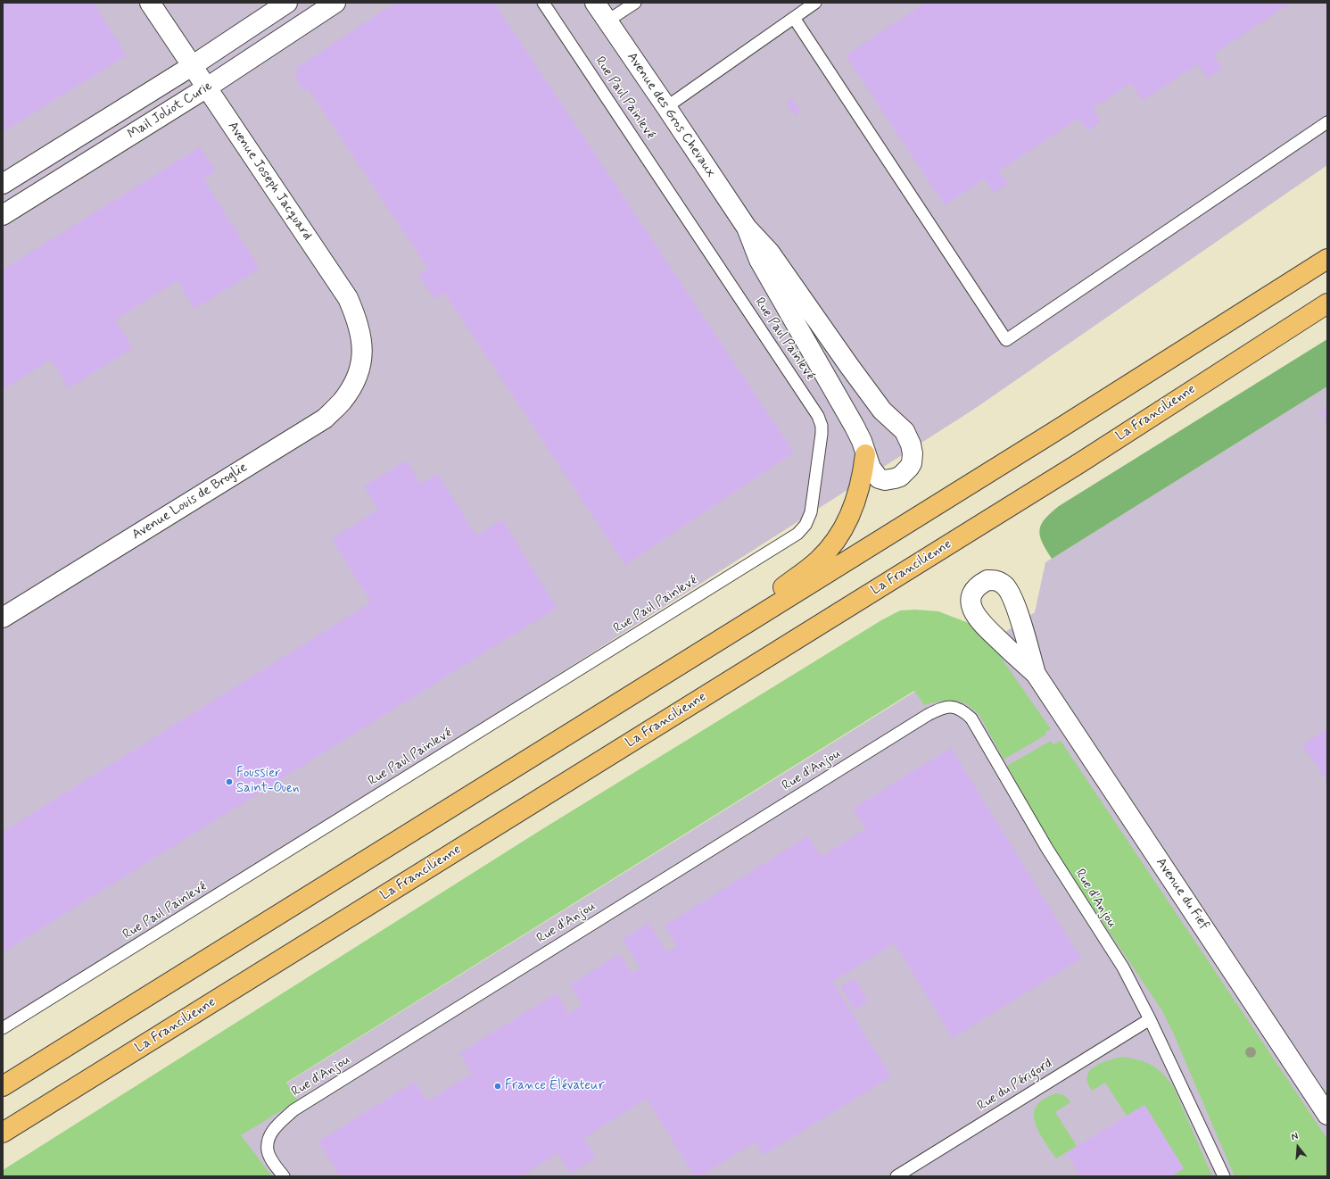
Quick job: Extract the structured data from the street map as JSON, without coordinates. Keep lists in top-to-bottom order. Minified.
{"streets":{"highway":["La Francilienne"],"street":["Mail Joliot Curie","Avenue des Gros Chevaux","Avenue Joseph Jacquard","Avenue Louis de Broglie","Avenue du Fief"],"lane":["Rue Paul Painlevé","Rue d'Anjou","Rue du Périgord"]},"crossings":[["Mail Joliot Curie","Avenue Joseph Jacquard"],["Avenue Joseph Jacquard","Avenue Louis de Broglie"],["Rue d'Anjou","Rue du Périgord"]],"places":["Foussier Saint-Ouen","France Élévateur"],"north":"top"}
